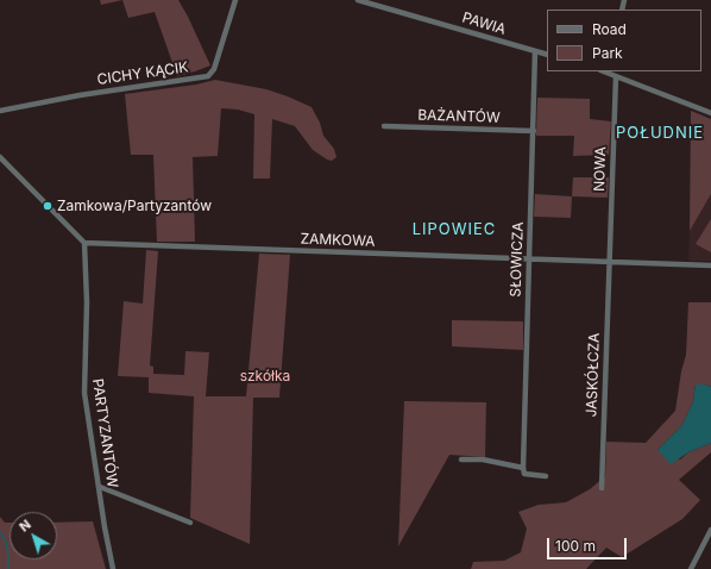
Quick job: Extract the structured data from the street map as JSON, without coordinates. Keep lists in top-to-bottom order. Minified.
{"streets":{"street":["PAWIA","CICHY KĄCIK","BAŻANTÓW","NOWA","ZAMKOWA","SŁOWICZA","JASKÓŁCZA","PARTYZANTÓW"]},"crossings":[["PAWIA","SŁOWICZA"],["BAŻANTÓW","SŁOWICZA"],["NOWA","ZAMKOWA"],["NOWA","JASKÓŁCZA"],["ZAMKOWA","SŁOWICZA"],["ZAMKOWA","JASKÓŁCZA"],["ZAMKOWA","PARTYZANTÓW"]],"districts":["POŁUDNIE","LIPOWIEC"],"parks":["szkółka"],"places":["Zamkowa/Partyzantów"],"legend":["Road","Park"],"scale_bar":"100 m","north":"top left"}
